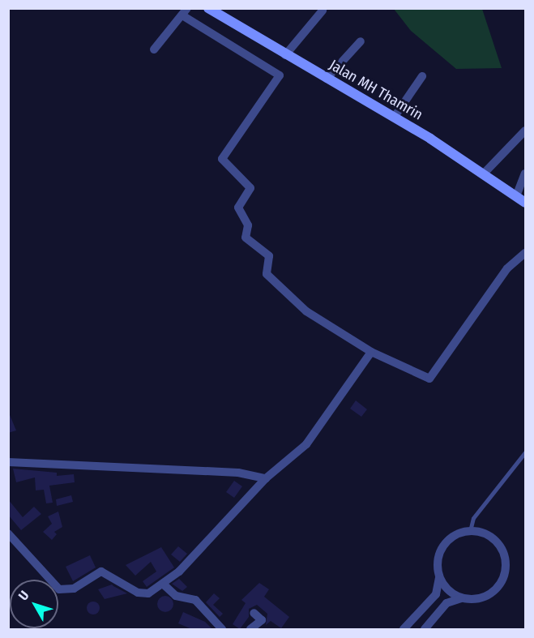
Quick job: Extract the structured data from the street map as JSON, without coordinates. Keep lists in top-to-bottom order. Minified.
{"streets":{"street":["Jalan MH Thamrin"]},"north":"top left"}
